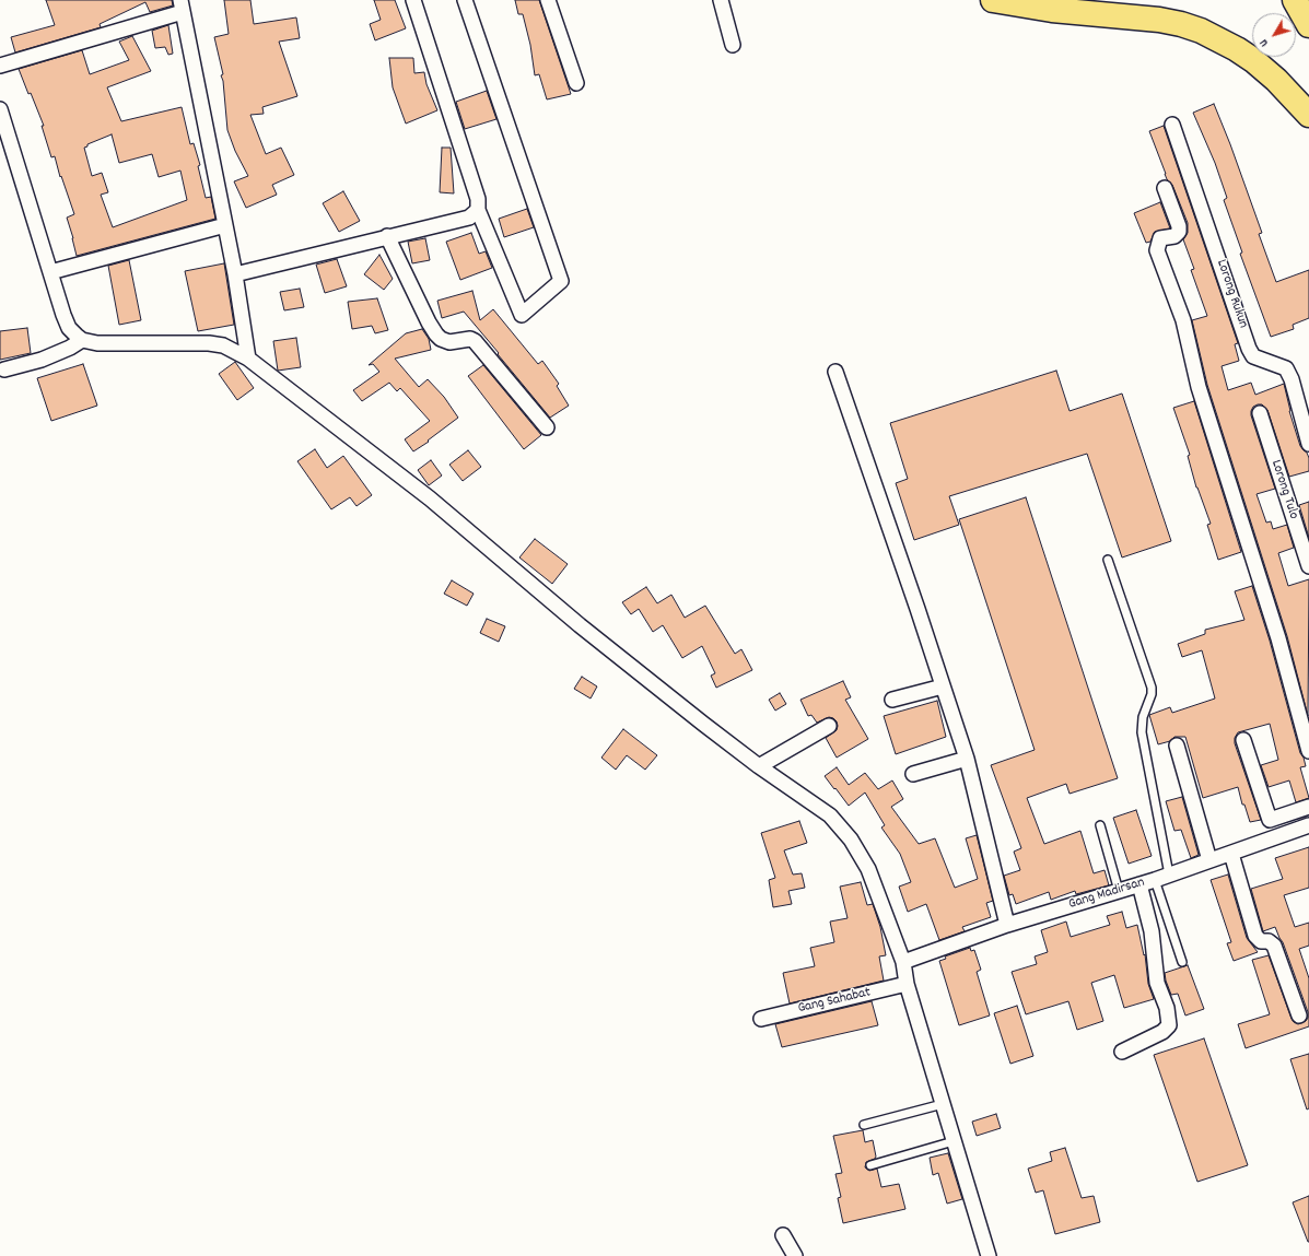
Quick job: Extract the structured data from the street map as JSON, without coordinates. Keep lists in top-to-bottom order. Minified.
{"streets":{"street":["Lorong Rukun","Lorong Tulo","Gang Madirsan","Gang Sahabat"]},"north":"bottom left"}
